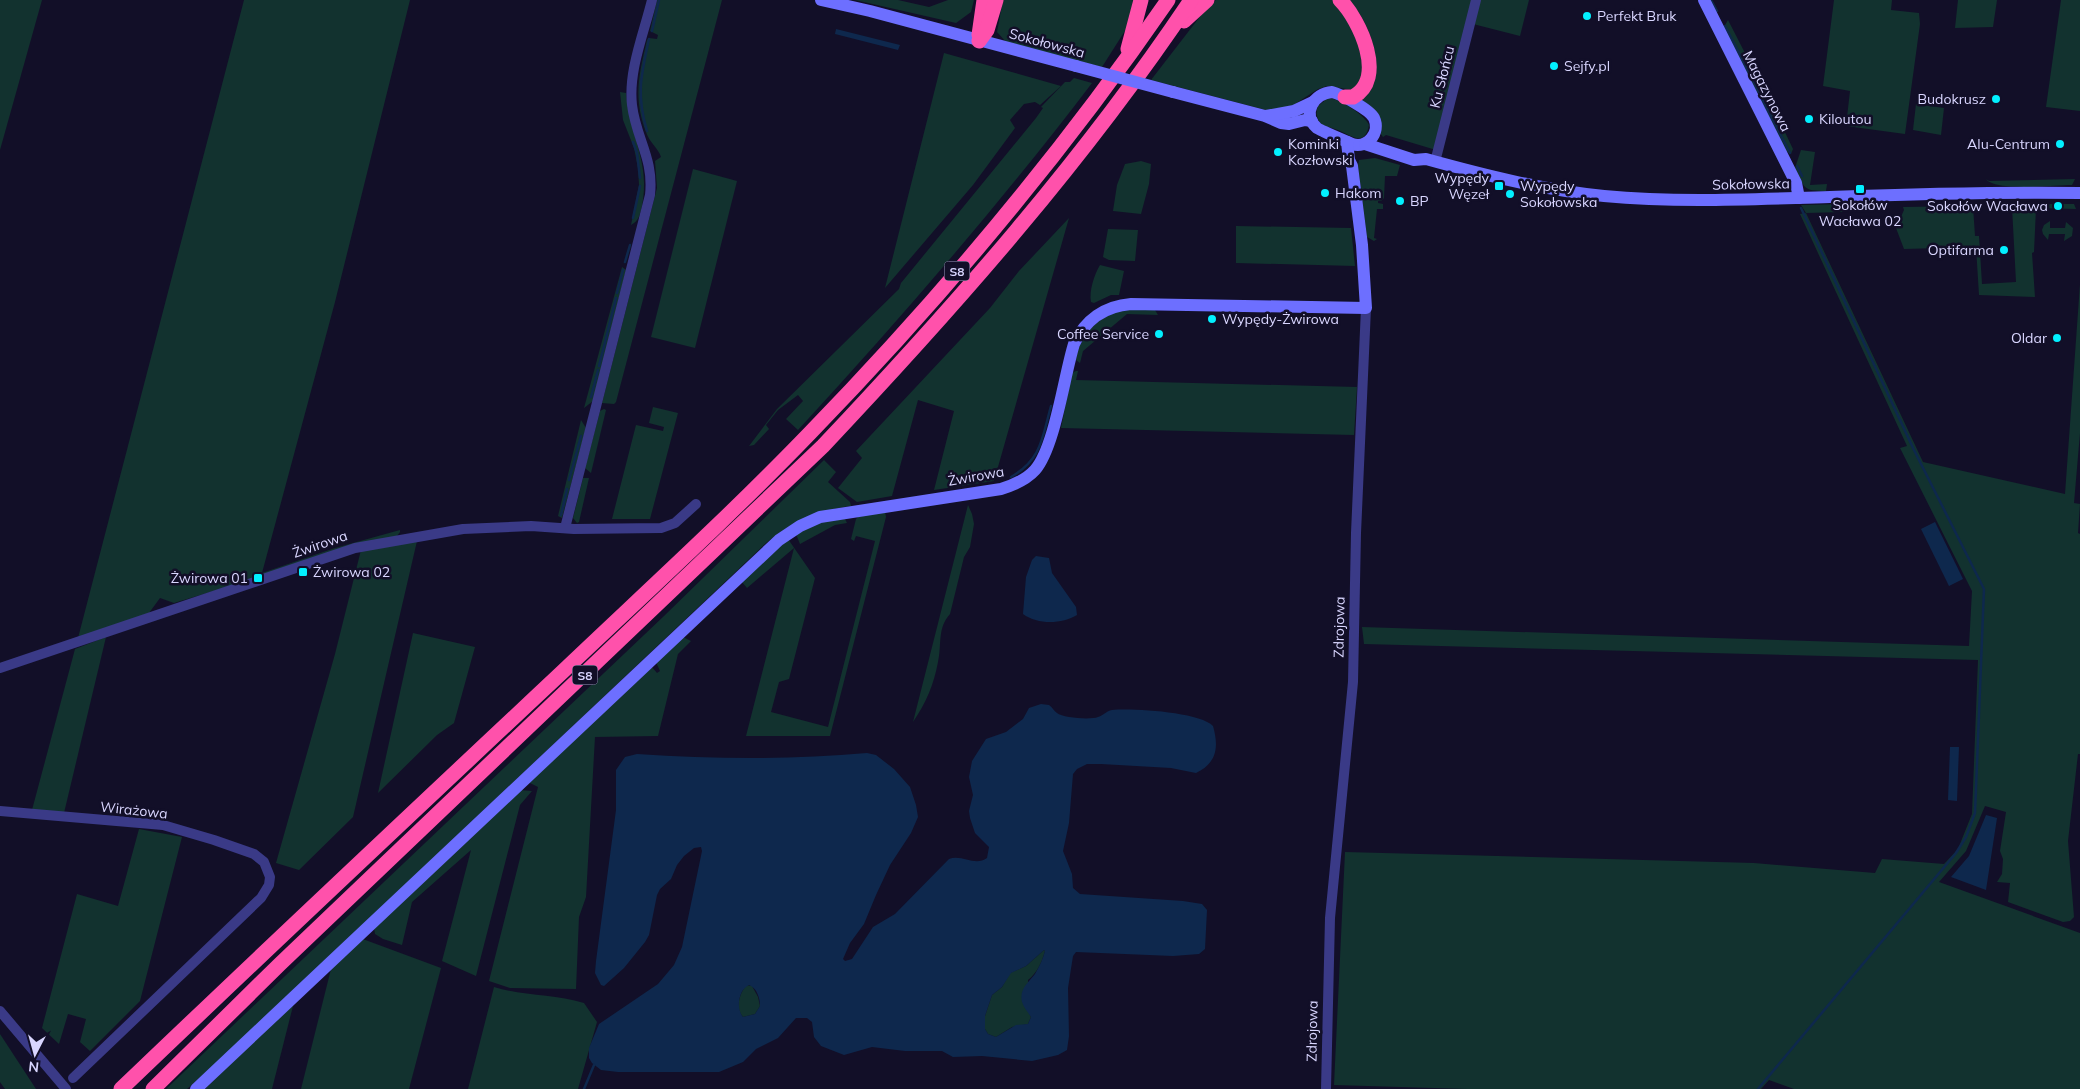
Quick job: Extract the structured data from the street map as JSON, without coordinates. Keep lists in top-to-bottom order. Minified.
{"streets":{"highway":["S8"],"street":["Sokołowska","Ku Słońcu","Magazynowa","Żwirowa","Zdrojowa","Wirażowa"]},"crossings":[["Sokołowska","Ku Słońcu"],["Sokołowska","Magazynowa"],["Sokołowska","Zdrojowa"],["Żwirowa","Zdrojowa"]],"places":{"other":["Perfekt Bruk","Sejfy.pl","Budokrusz","Kiloutou","Alu-Centrum","Kominki Kozłowski","Hakom","Wypędy Sokołowska","BP","Sokołów Wacława","Optifarma","Wypędy-Żwirowa","Coffee Service","Oldar"],"transit":["Wypędy Węzeł","Sokołów Wacława 02","Żwirowa 02","Żwirowa 01"]},"north":"bottom"}
